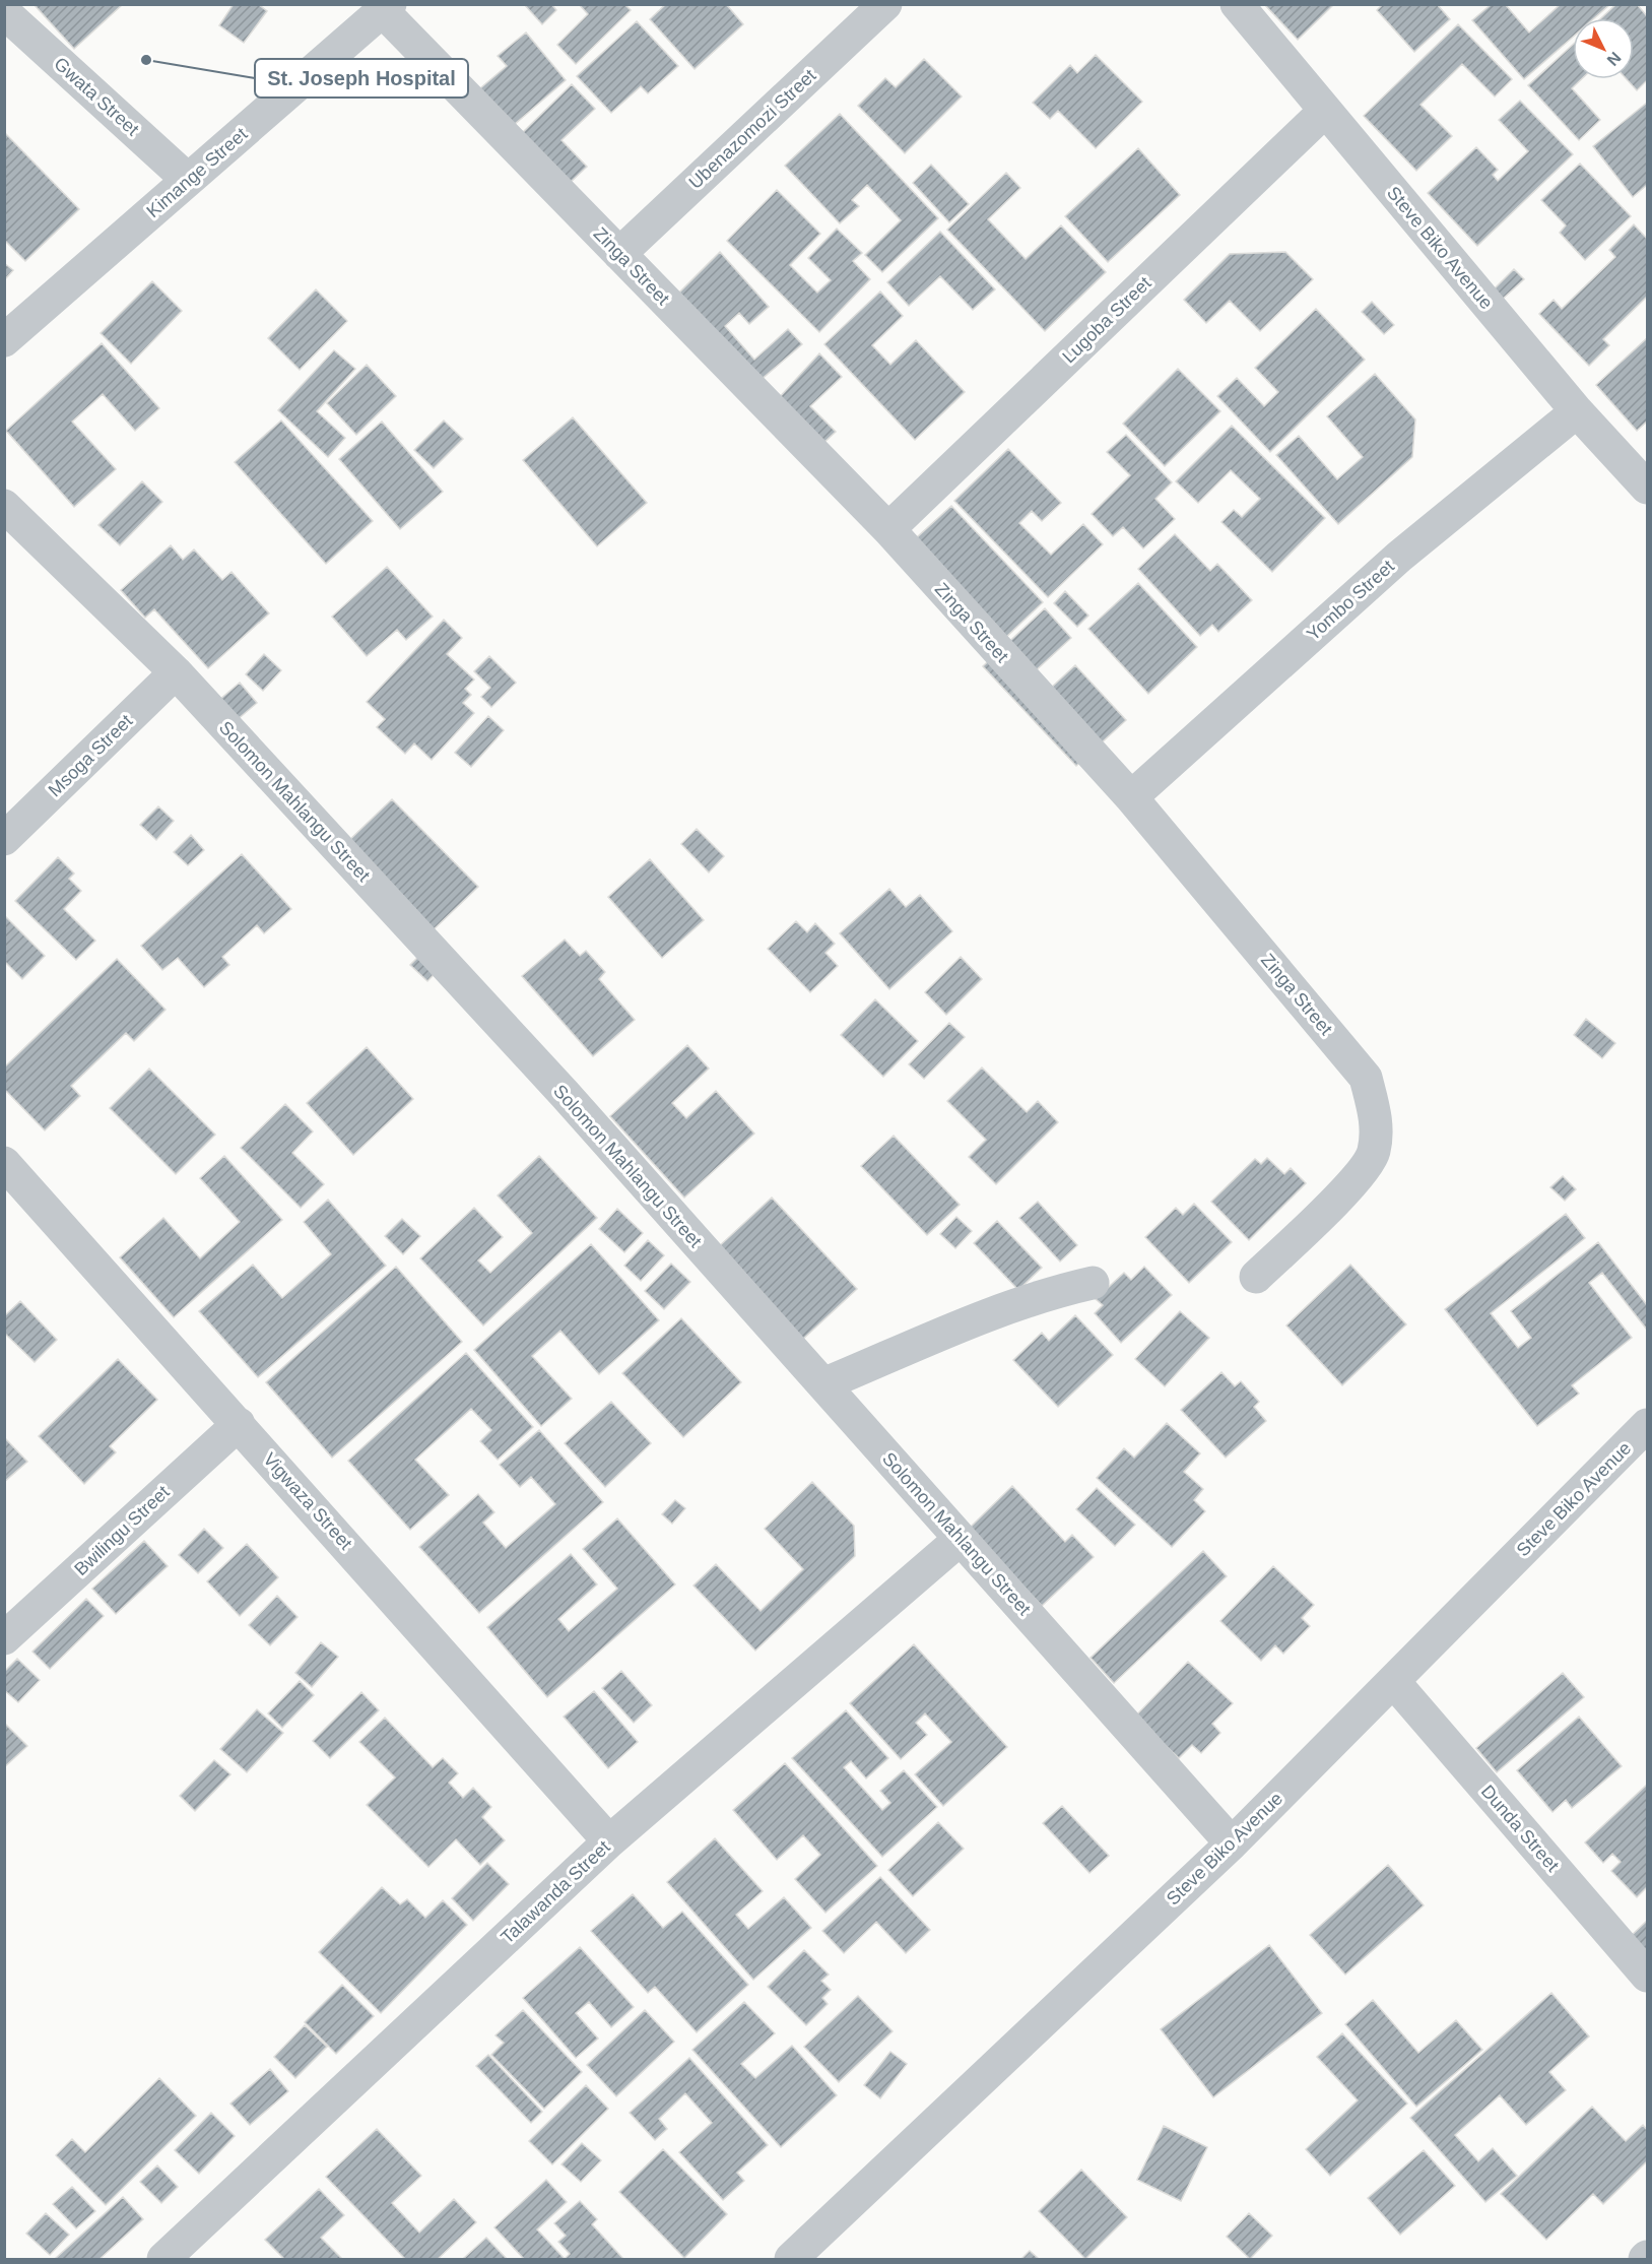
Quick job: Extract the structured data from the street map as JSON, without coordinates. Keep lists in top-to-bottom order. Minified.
{"streets":{"street":["Gwata Street","Ubenazomozi Street","Kimange Street","Steve Biko Avenue","Zinga Street","Lugoba Street","Yombo Street","Msoga Street","Solomon Mahlangu Street","Vigwaza Street","Bwilingu Street","Dunda Street","Talawanda Street"]},"crossings":[["Gwata Street","Kimange Street"],["Ubenazomozi Street","Zinga Street"],["Kimange Street","Zinga Street"],["Steve Biko Avenue","Lugoba Street"],["Steve Biko Avenue","Yombo Street"],["Steve Biko Avenue","Solomon Mahlangu Street"],["Steve Biko Avenue","Dunda Street"],["Zinga Street","Lugoba Street"],["Zinga Street","Yombo Street"],["Msoga Street","Solomon Mahlangu Street"],["Solomon Mahlangu Street","Talawanda Street"],["Vigwaza Street","Bwilingu Street"],["Vigwaza Street","Talawanda Street"]],"places":["St. Joseph Hospital"],"north":"bottom right"}
